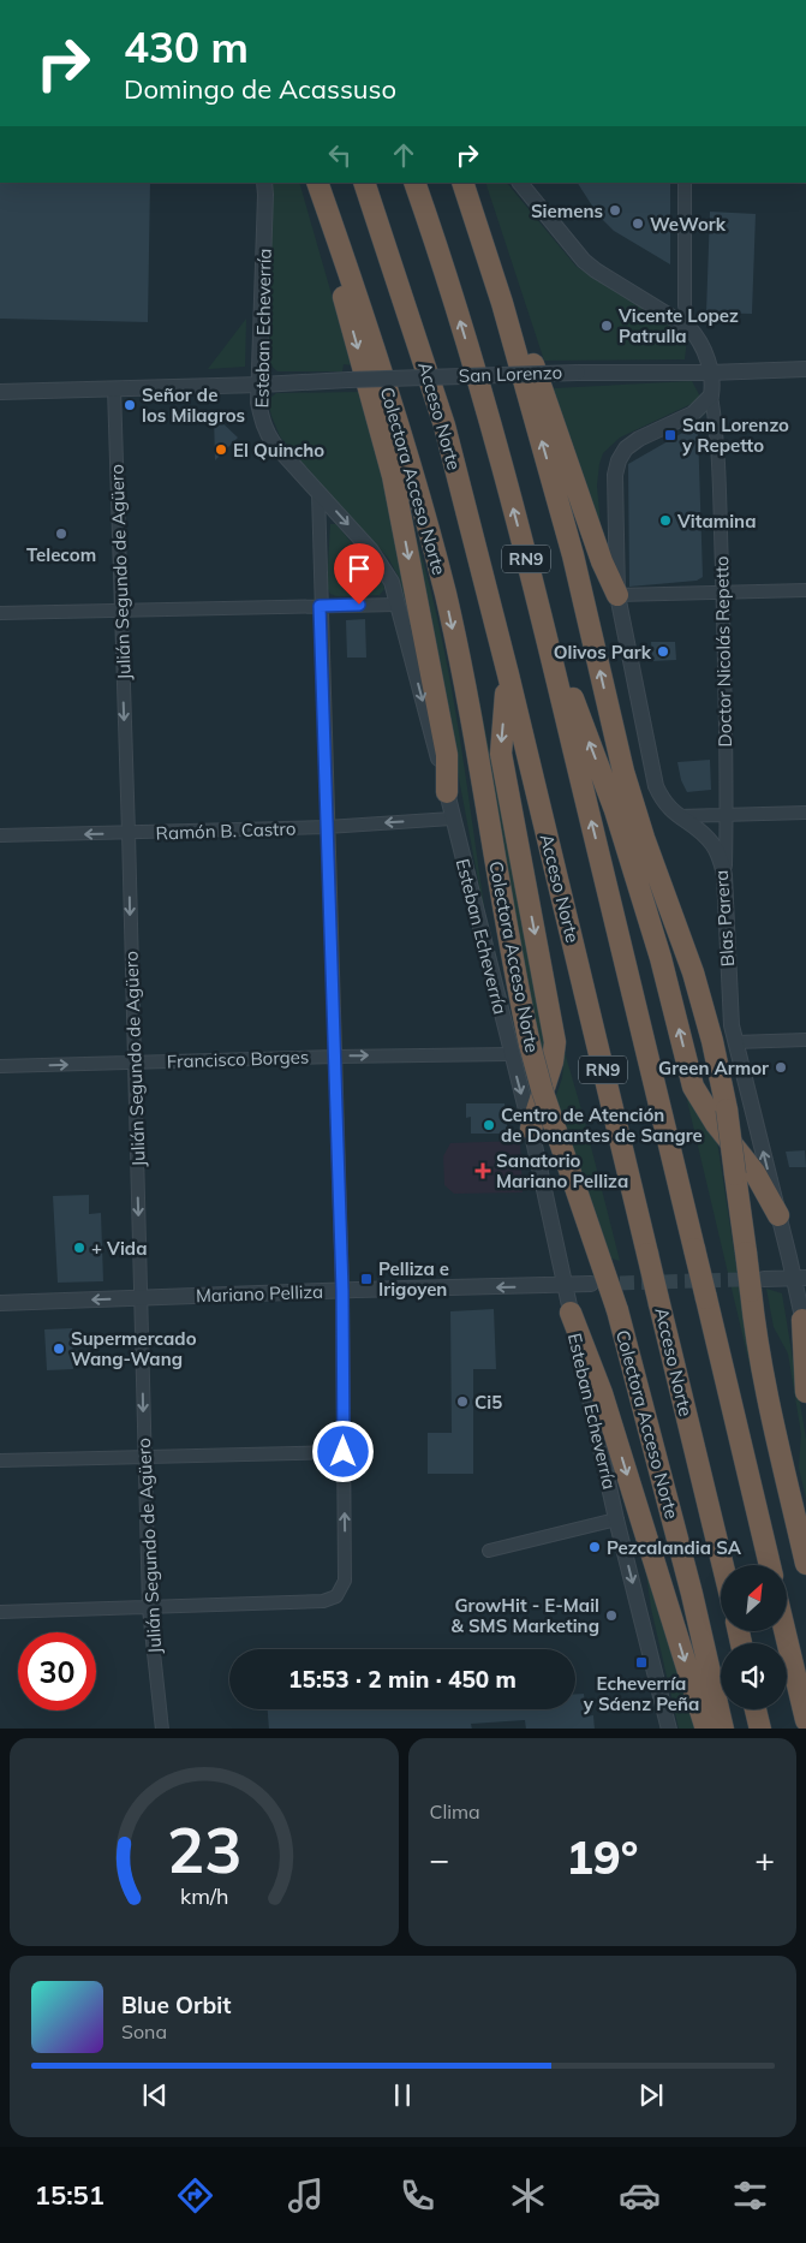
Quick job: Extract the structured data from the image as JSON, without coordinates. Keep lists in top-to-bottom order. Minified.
{"streets":{"highway":["Acceso Norte","Colectora Acceso Norte","RN9"],"street":["Esteban Echeverría","San Lorenzo","Julián Segundo de Agüero","Doctor Nicolás Repetto","Ramón B. Castro","Blas Parera","Francisco Borges","Mariano Pelliza"]},"crossings":[["Esteban Echeverría","San Lorenzo"],["Esteban Echeverría","Ramón B. Castro"],["Esteban Echeverría","Francisco Borges"],["Esteban Echeverría","Mariano Pelliza"],["San Lorenzo","Julián Segundo de Agüero"],["San Lorenzo","Doctor Nicolás Repetto"],["Julián Segundo de Agüero","Ramón B. Castro"],["Julián Segundo de Agüero","Francisco Borges"],["Julián Segundo de Agüero","Mariano Pelliza"],["Doctor Nicolás Repetto","Blas Parera"]],"one_way":["Julián Segundo de Agüero","Ramón B. Castro","Francisco Borges","Mariano Pelliza"],"places":{"other":["Siemens","WeWork","Vicente Lopez Patrulla","Señor de los Milagros","El Quincho","Vitamina","Telecom","Olivos Park","Green Armor","Centro de Atención de Donantes de Sangre","+ Vida","Supermercado Wang-Wang","Ci5","Pezcalandia SA","GrowHit - E-Mail & SMS Marketing"],"transit":["San Lorenzo y Repetto","Pelliza e Irigoyen","Echeverría y Sáenz Peña"],"health":["Sanatorio Mariano Pelliza"]},"north":"top right","page":{"turn":["430 m","Domingo de Acassuso"],"limit":"30","trip":"15:53 · 2 min · 450 m","tile":"Clima","heat":["−","19°","+"],"song":["Blue Orbit","Sona"],"tabs":"15:51","gauge":["23","km/h"]}}
